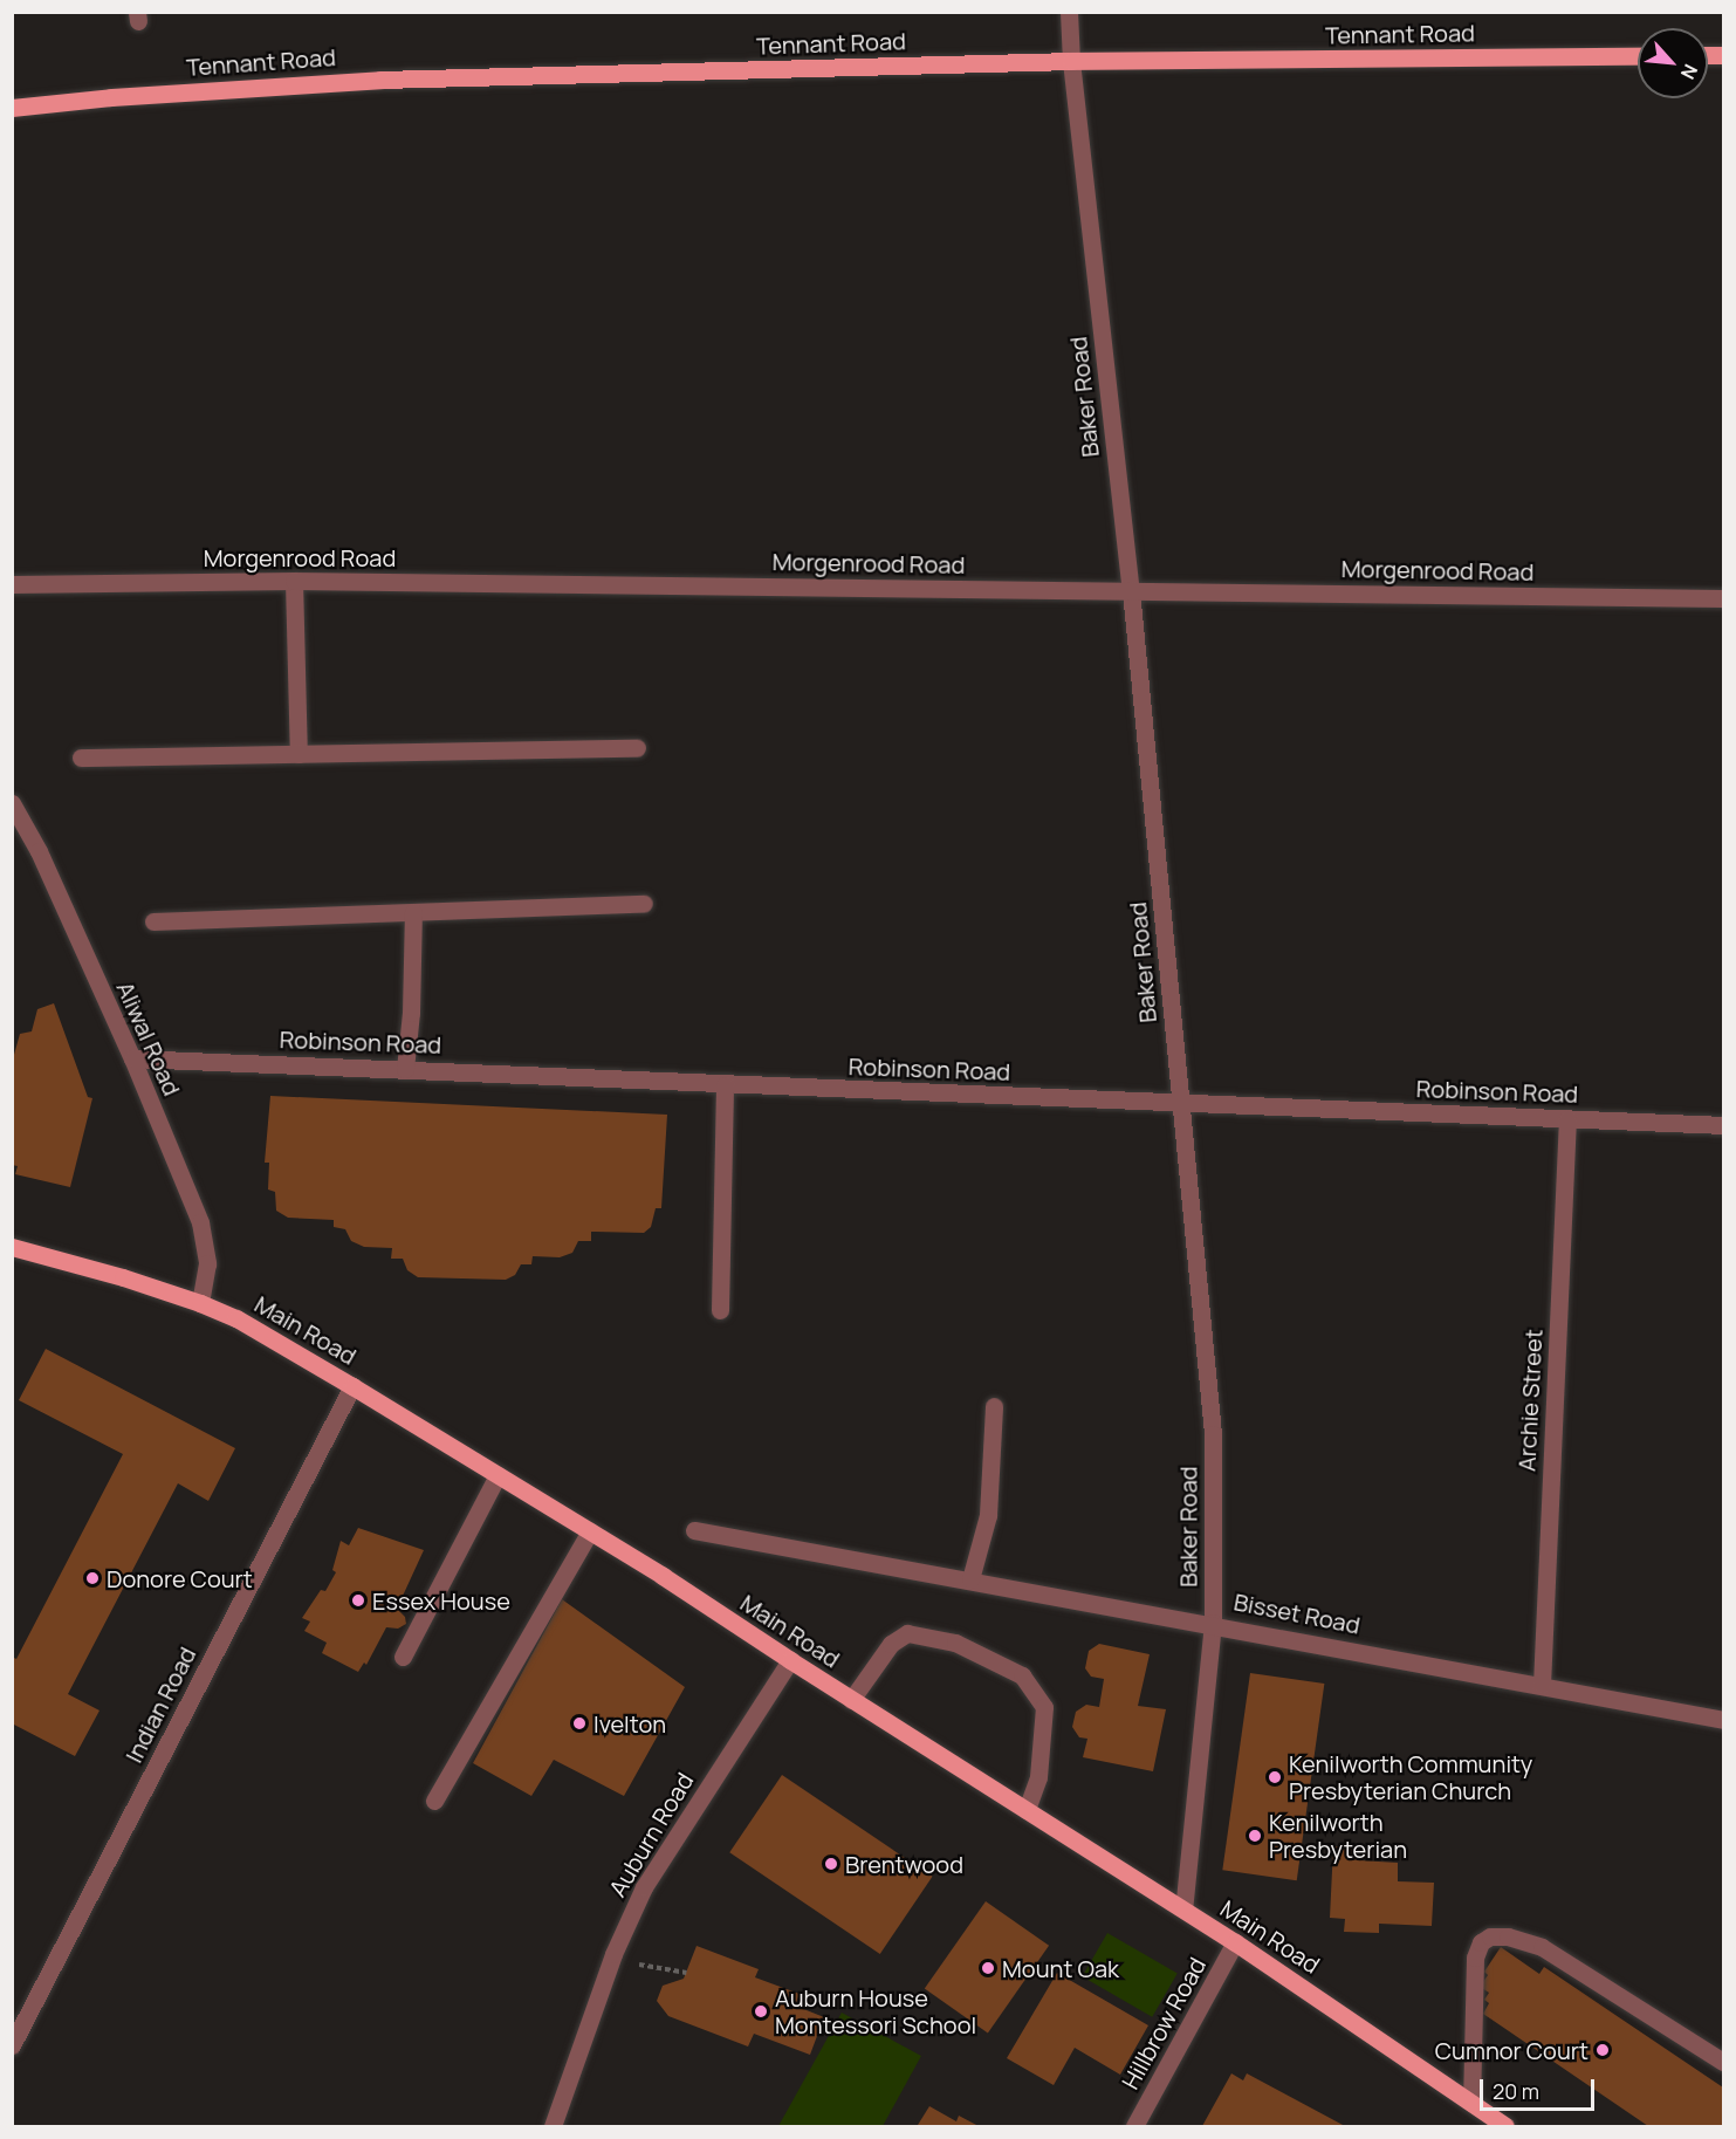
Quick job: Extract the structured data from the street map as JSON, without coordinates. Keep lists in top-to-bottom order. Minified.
{"streets":{"main road":["Tennant Road","Main Road"],"street":["Baker Road","Morgenrood Road","Aliwal Road","Robinson Road","Archie Street","Bisset Road","Indian Road","Auburn Road","Hillbrow Road"]},"crossings":[["Tennant Road","Baker Road"],["Baker Road","Morgenrood Road"],["Baker Road","Robinson Road"],["Baker Road","Main Road"],["Baker Road","Bisset Road"],["Aliwal Road","Robinson Road"],["Aliwal Road","Main Road"],["Robinson Road","Archie Street"],["Main Road","Indian Road"],["Main Road","Auburn Road"],["Main Road","Hillbrow Road"],["Archie Street","Bisset Road"]],"places":["Donore Court","Essex House","Ivelton","Kenilworth Community Presbyterian Church","Kenilworth Presbyterian","Brentwood","Mount Oak","Auburn House Montessori School","Cumnor Court"],"scale_bar":"20 m","north":"bottom right"}
